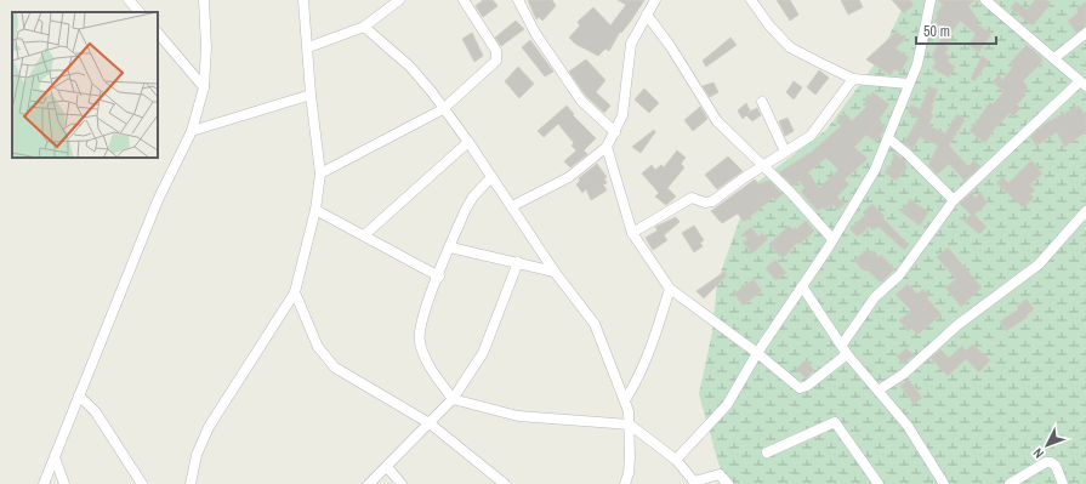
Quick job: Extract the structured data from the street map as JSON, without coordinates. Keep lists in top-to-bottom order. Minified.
{"scale_bar":"50 m","north":"bottom left"}
